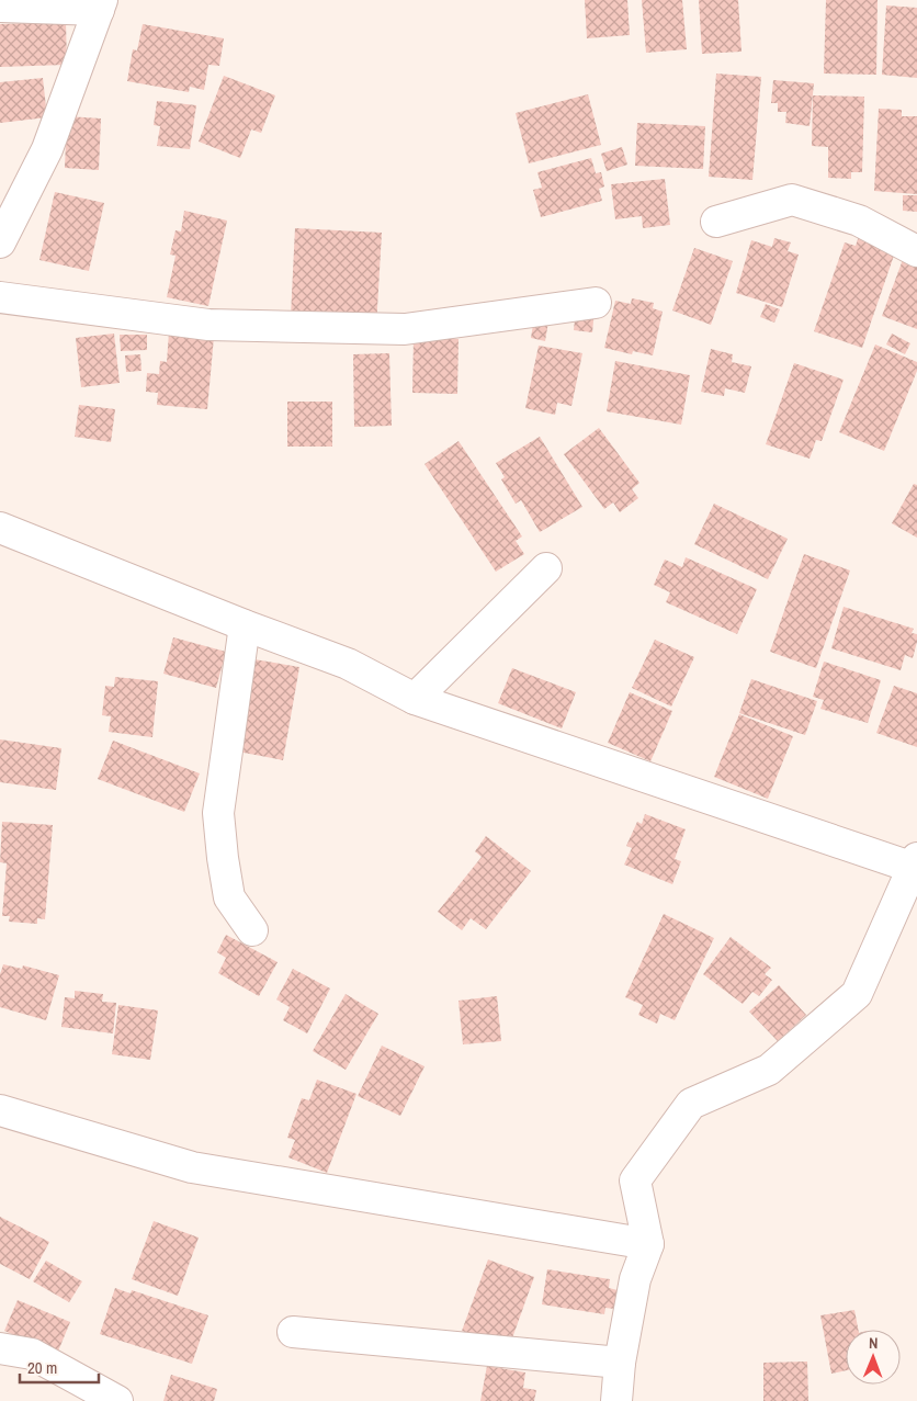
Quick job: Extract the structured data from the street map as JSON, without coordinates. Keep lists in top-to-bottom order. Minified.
{"scale_bar":"20 m","north":"top"}
